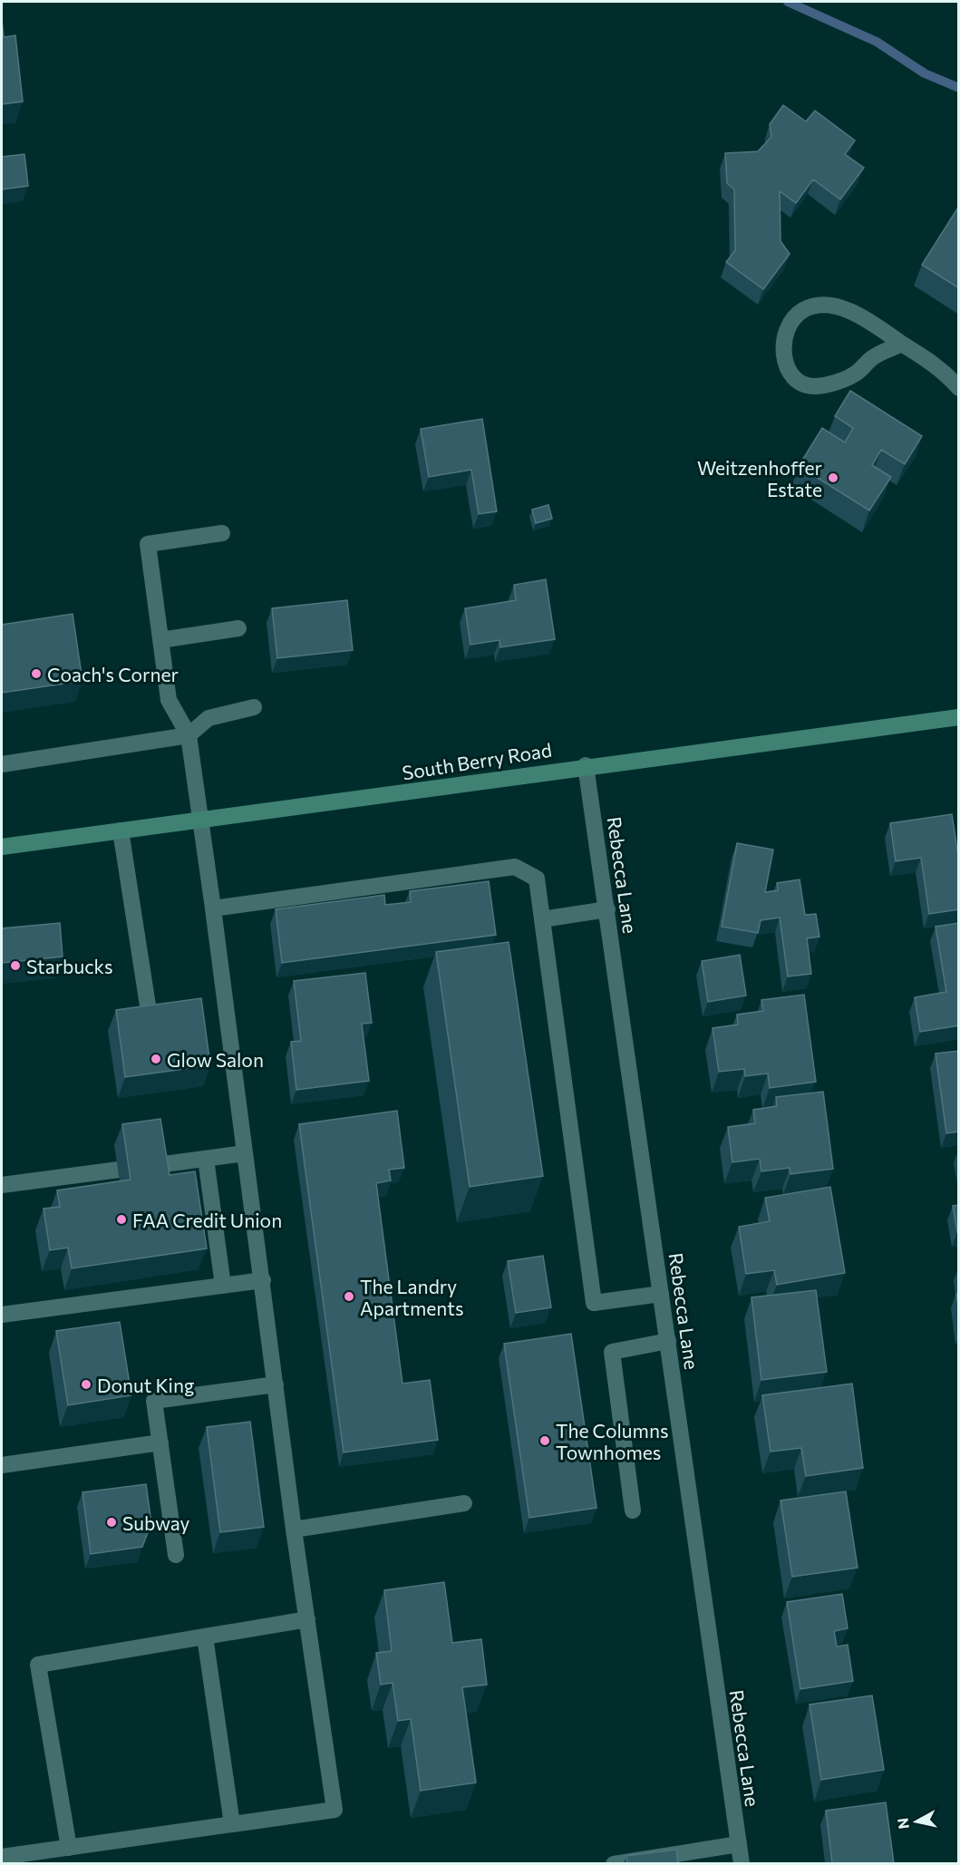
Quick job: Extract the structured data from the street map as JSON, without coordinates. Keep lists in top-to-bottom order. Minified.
{"streets":{"street":["South Berry Road","Rebecca Lane"]},"crossings":[["South Berry Road","Rebecca Lane"]],"places":["Weitzenhoffer Estate","Coach's Corner","Starbucks","Glow Salon","FAA Credit Union","The Landry Apartments","Donut King","The Columns Townhomes","Subway"],"north":"left"}
